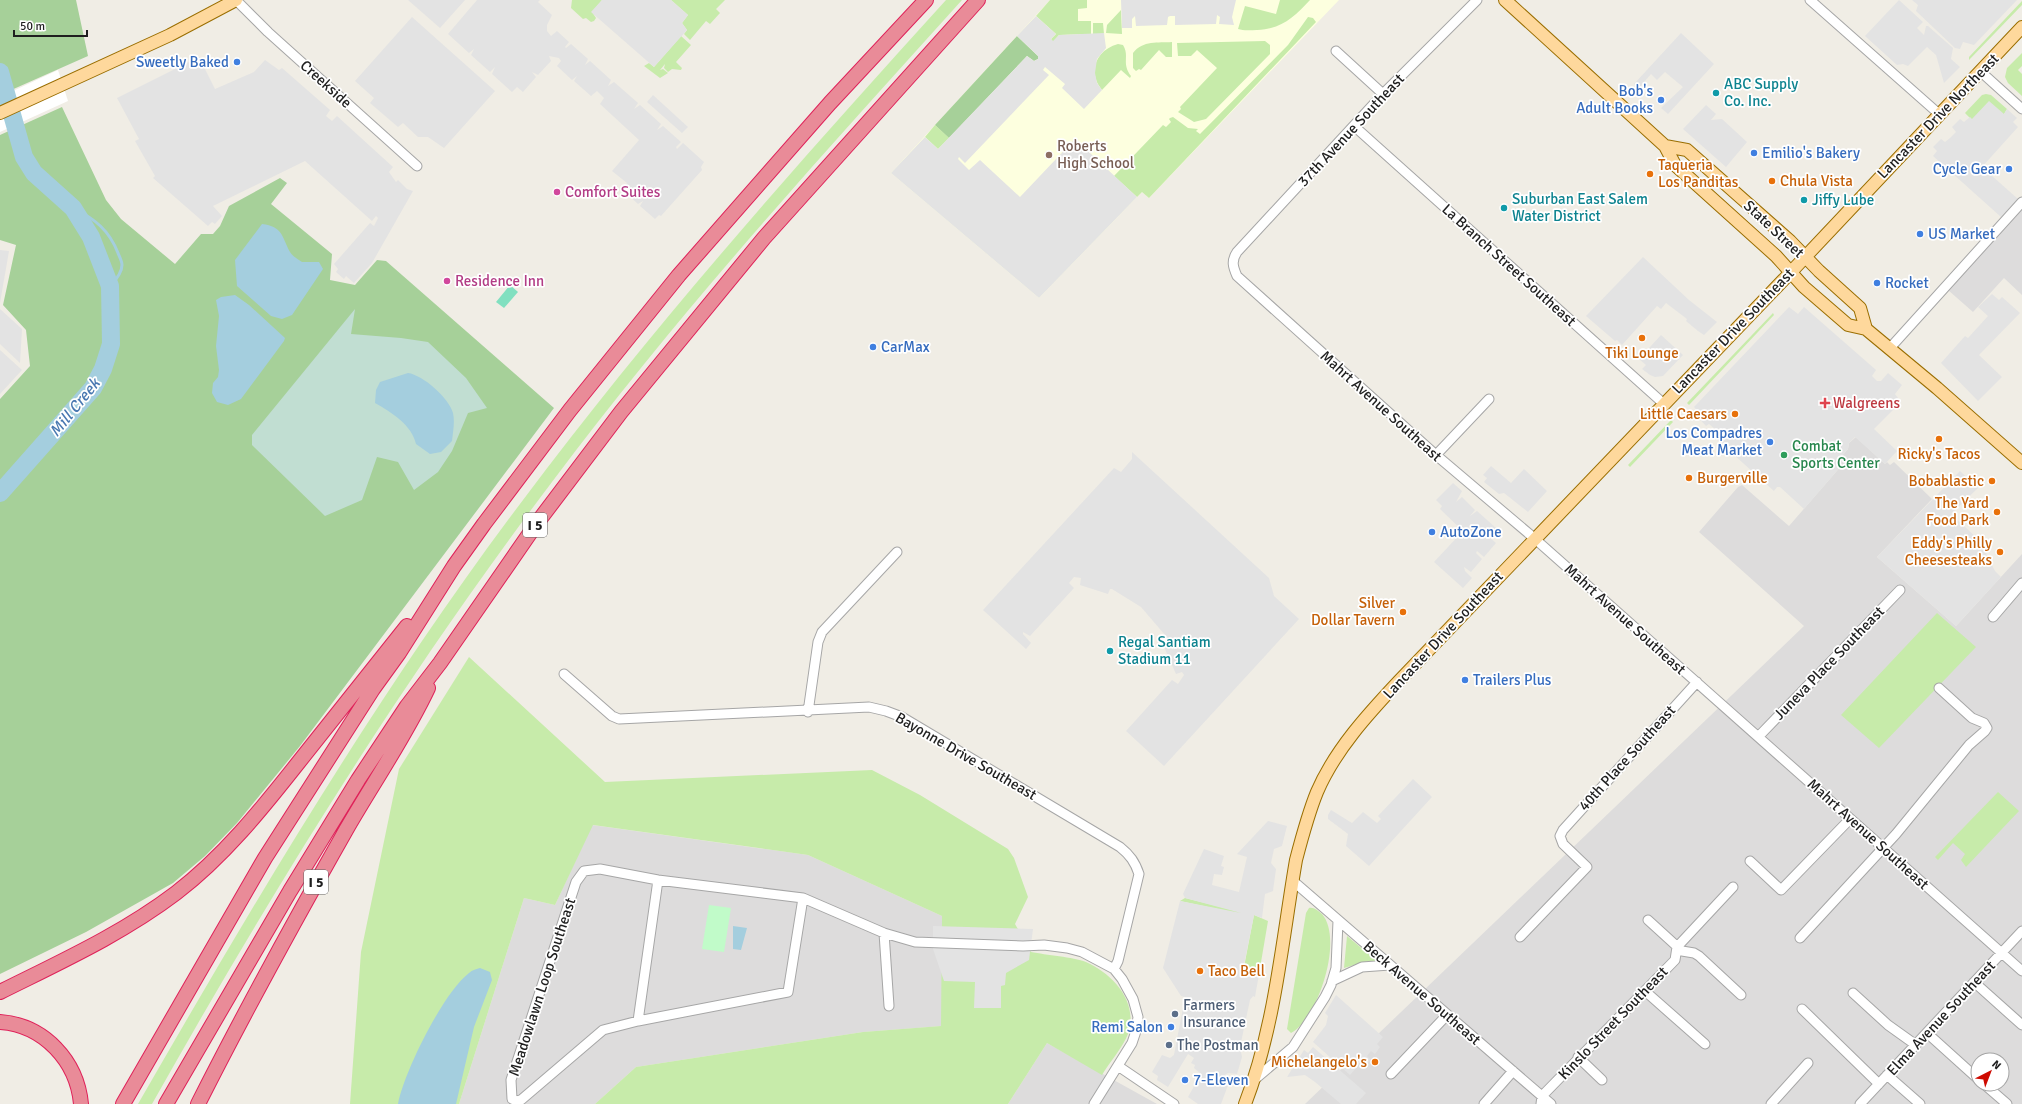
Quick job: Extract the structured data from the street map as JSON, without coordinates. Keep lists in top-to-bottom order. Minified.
{"streets":{"highway":["I 5"],"main road":["Lancaster Drive Northeast","State Street","Lancaster Drive Southeast"],"street":["Creekside","37th Avenue Southeast","La Branch Street Southeast","Mahrt Avenue Southeast","Juneva Place Southeast","Bayonne Drive Southeast","40th Place Southeast","Meadowlawn Loop Southeast","Beck Avenue Southeast","Elma Avenue Southeast","Kinslo Street Southeast"]},"crossings":[["Lancaster Drive Northeast","State Street"],["Lancaster Drive Northeast","Lancaster Drive Southeast"],["37th Avenue Southeast","La Branch Street Southeast"],["37th Avenue Southeast","Mahrt Avenue Southeast"],["State Street","Lancaster Drive Southeast"],["La Branch Street Southeast","Lancaster Drive Southeast"],["Lancaster Drive Southeast","Mahrt Avenue Southeast"],["Lancaster Drive Southeast","Beck Avenue Southeast"],["Mahrt Avenue Southeast","Juneva Place Southeast"],["Mahrt Avenue Southeast","40th Place Southeast"],["Mahrt Avenue Southeast","Elma Avenue Southeast"],["Bayonne Drive Southeast","Meadowlawn Loop Southeast"],["Beck Avenue Southeast","Kinslo Street Southeast"]],"water":["Mill Creek"],"places":{"other":["Sweetly Baked","ABC Supply Co. Inc.","Bob's Adult Books","Emilio's Bakery","Roberts High School","Cycle Gear","Taqueria Los Panditas","Chula Vista","Comfort Suites","Jiffy Lube","Suburban East Salem Water District","US Market","Residence Inn","Rocket","Tiki Lounge","CarMax","Little Caesars","Ricky's Tacos","Los Compadres Meat Market","Combat Sports Center","Burgerville","Bobablastic","The Yard Food Park","AutoZone","Eddy's Philly Cheesesteaks","Silver Dollar Tavern","Regal Santiam Stadium 11","Trailers Plus","Taco Bell","Farmers Insurance","Remi Salon","The Postman","Michelangelo's","7-Eleven"],"health":["Walgreens"]},"scale_bar":"50 m","north":"top right"}
